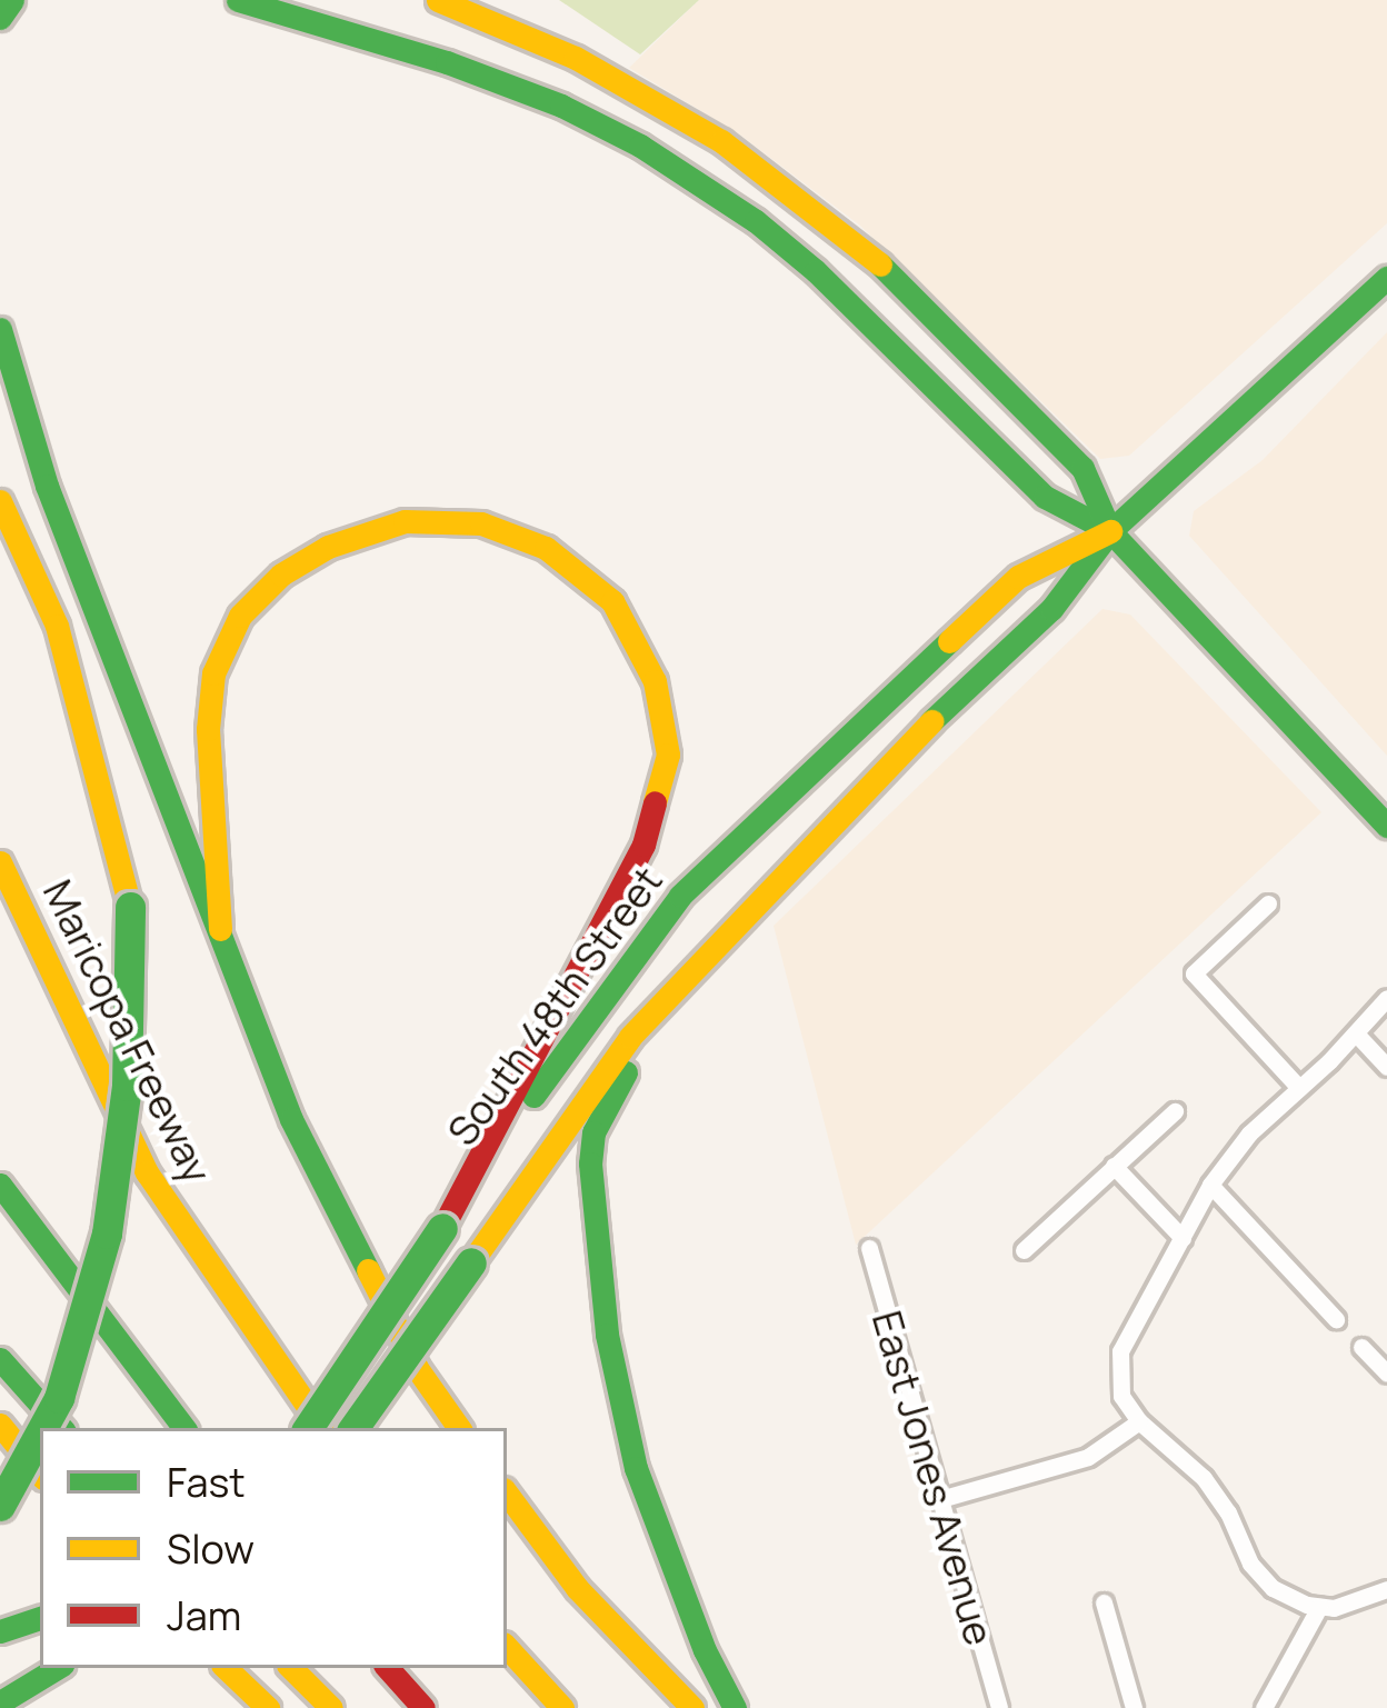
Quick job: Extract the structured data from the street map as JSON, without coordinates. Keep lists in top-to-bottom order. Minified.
{"streets":{"main road":["South 48th Street","Maricopa Freeway"],"street":["East Jones Avenue"]},"legend":["Fast","Slow","Jam"]}
